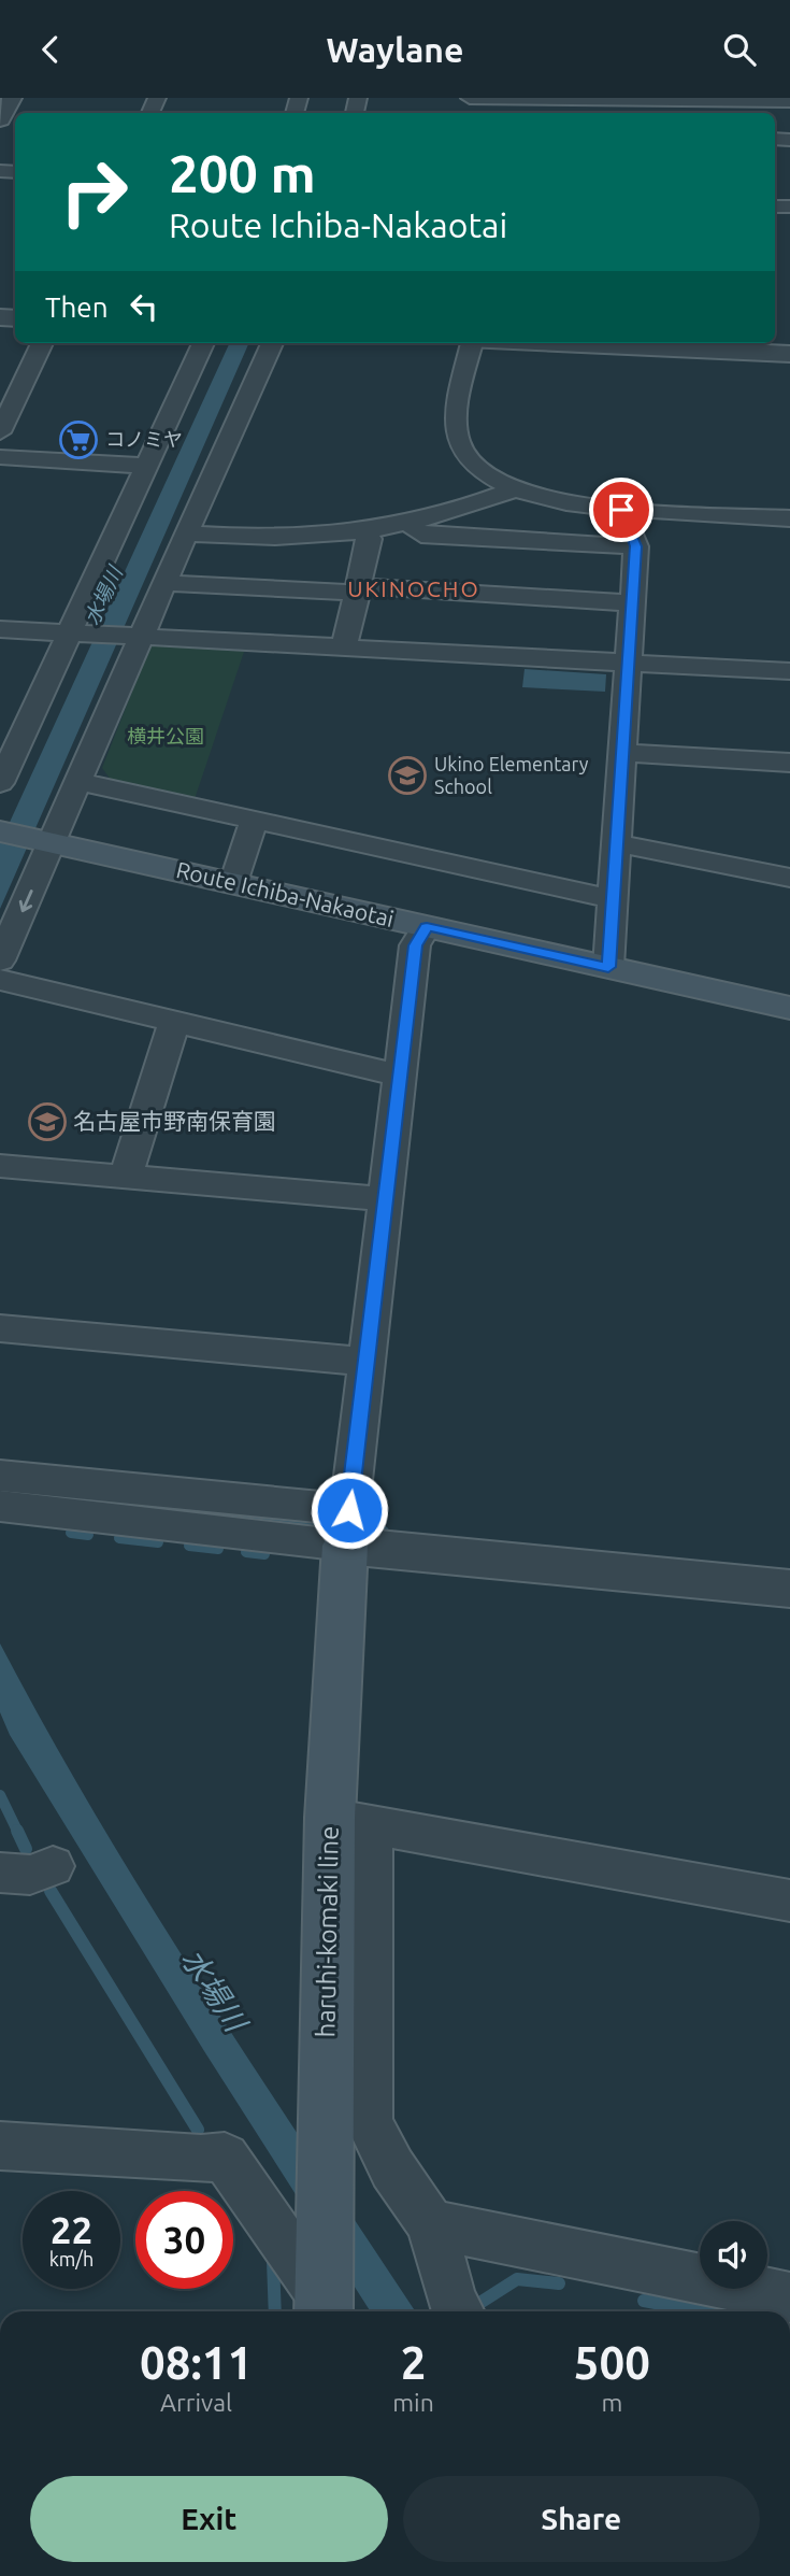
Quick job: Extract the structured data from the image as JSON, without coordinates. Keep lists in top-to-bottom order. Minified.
{"streets":{"main road":["Route Ichiba-Nakaotai","haruhi-komaki line"]},"districts":["UKINOCHO"],"water":["水場川"],"parks":["横井公園"],"places":{"supermarket":["コノミヤ"],"school or university":["Ukino Elementary School","名古屋市野南保育園"]},"page":{"header":"Waylane","turn":["200 m","Route Ichiba-Nakaotai"],"then":"Then","speed":"22 km/h","limit":"30","eta":["08:11","Arrival","2","min","500","m"],"buttons":["Exit","Share"]}}
